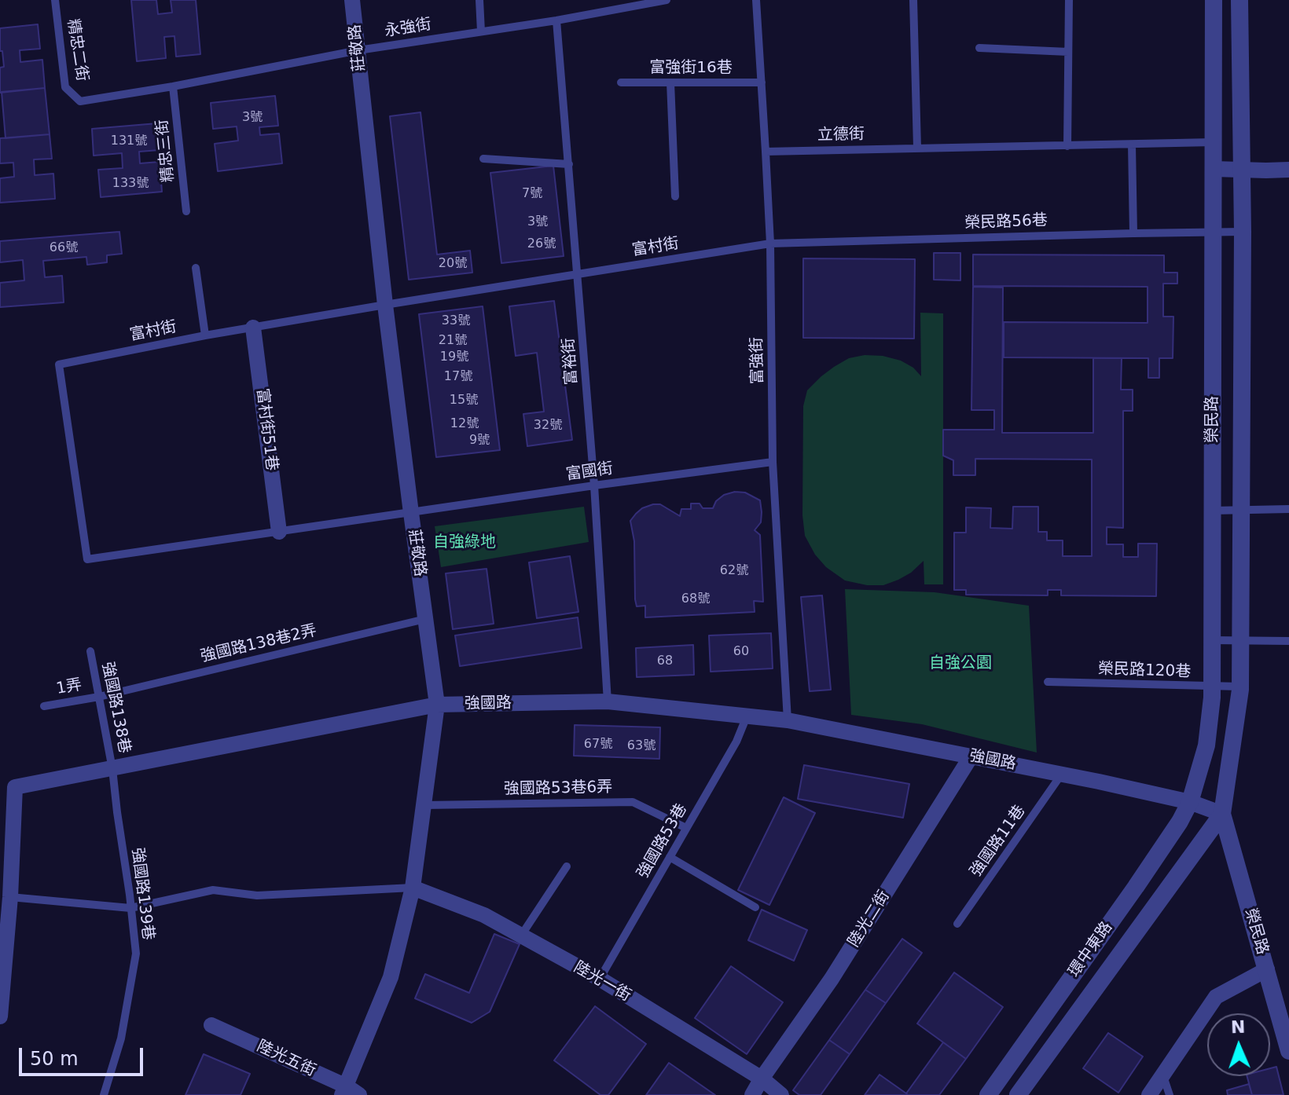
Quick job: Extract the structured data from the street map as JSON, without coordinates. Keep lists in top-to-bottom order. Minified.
{"streets":{"street":["莊敬路","榮民路","富村街51巷","強國路","陸光二街","環中東路","陸光一街","陸光五街"],"lane":["永強街","精忠二街","富強街16巷","立德街","精忠三街","榮民路56巷","富村街","富強街","富裕街","富國街","強國路138巷2弄","榮民路120巷","1弄","強國路138巷","強國路53巷6弄","強國路53巷","強國路11巷","強國路139巷"]},"crossings":[["永強街","莊敬路"],["永強街","精忠二街"],["永強街","精忠三街"],["永強街","富裕街"],["莊敬路","富村街"],["莊敬路","富國街"],["莊敬路","強國路138巷2弄"],["莊敬路","強國路"],["莊敬路","強國路53巷6弄"],["莊敬路","陸光一街"],["莊敬路","陸光五街"],["富強街16巷","富強街"],["立德街","富強街"],["立德街","榮民路"],["榮民路56巷","富村街"],["榮民路56巷","富強街"],["榮民路56巷","榮民路"],["富村街","富強街"],["富村街","富裕街"],["富村街","富村街51巷"],["富村街","富國街"],["富強街","富國街"],["富強街","強國路"],["富裕街","富國街"],["富裕街","強國路"],["榮民路","榮民路120巷"],["榮民路","強國路"],["榮民路","環中東路"],["強國路138巷2弄","1弄"],["強國路138巷2弄","強國路138巷"],["1弄","強國路138巷"],["強國路","強國路138巷"],["強國路","強國路53巷"],["強國路","強國路11巷"],["強國路","強國路139巷"],["強國路","陸光二街"],["強國路","環中東路"],["強國路138巷","強國路139巷"],["強國路53巷6弄","強國路53巷"],["強國路53巷","陸光一街"],["陸光二街","陸光一街"]],"parks":["自強綠地","自強公園"],"house_numbers":["3號","131號","133號","7號","3號","26號","66號","20號","33號","21號","19號","17號","15號","12號","32號","9號","62號","68號","60","68","67號","63號"],"scale_bar":"50 m","north":"top"}
